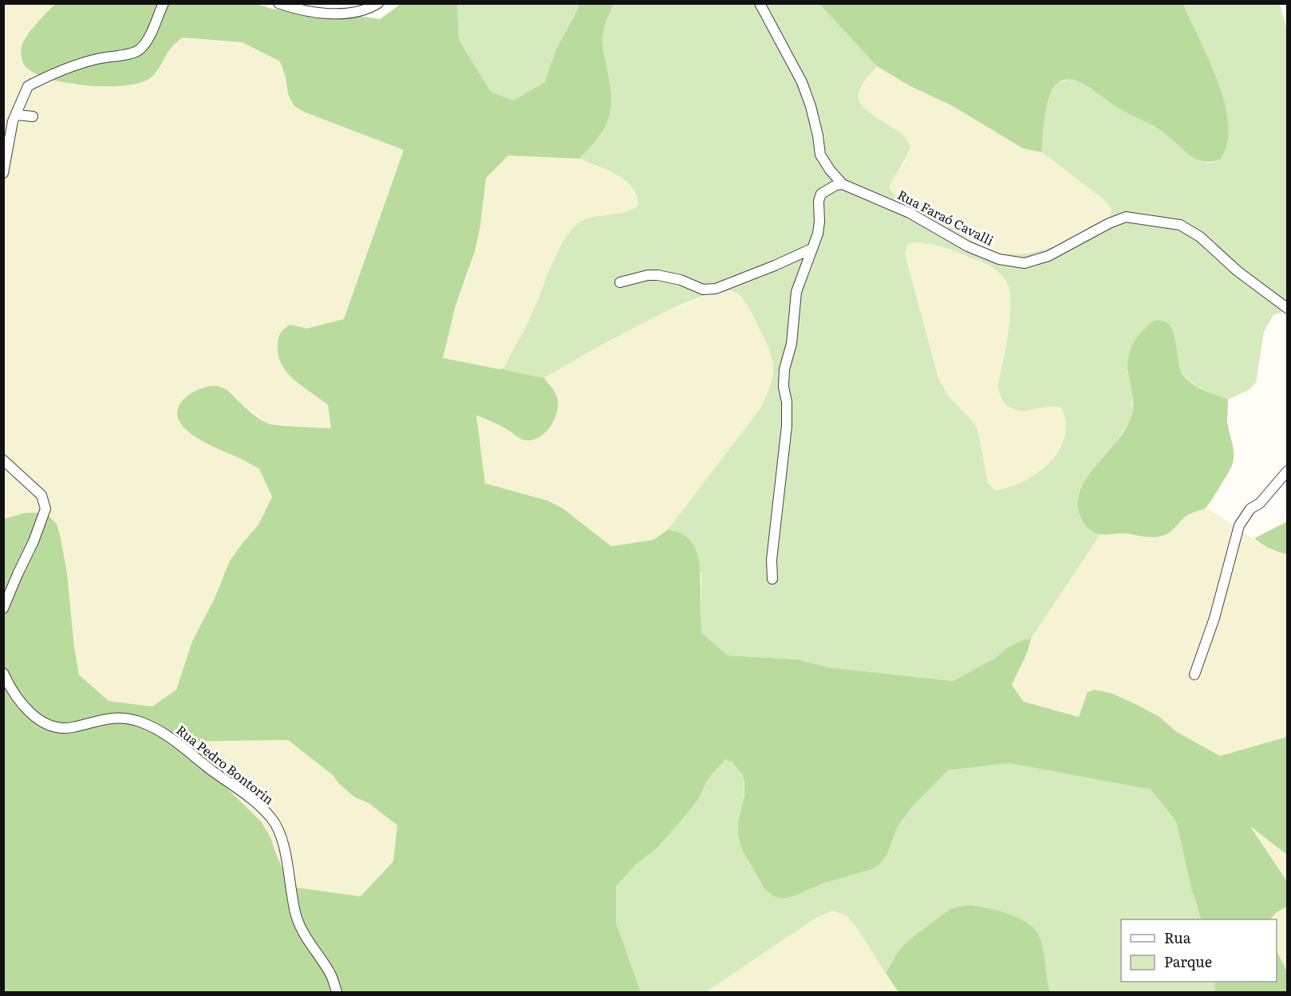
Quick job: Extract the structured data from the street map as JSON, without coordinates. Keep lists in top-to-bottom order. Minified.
{"streets":{"street":["Rua Faraó Cavalli","Rua Pedro Bontorin"]},"legend":["Rua","Parque"]}
